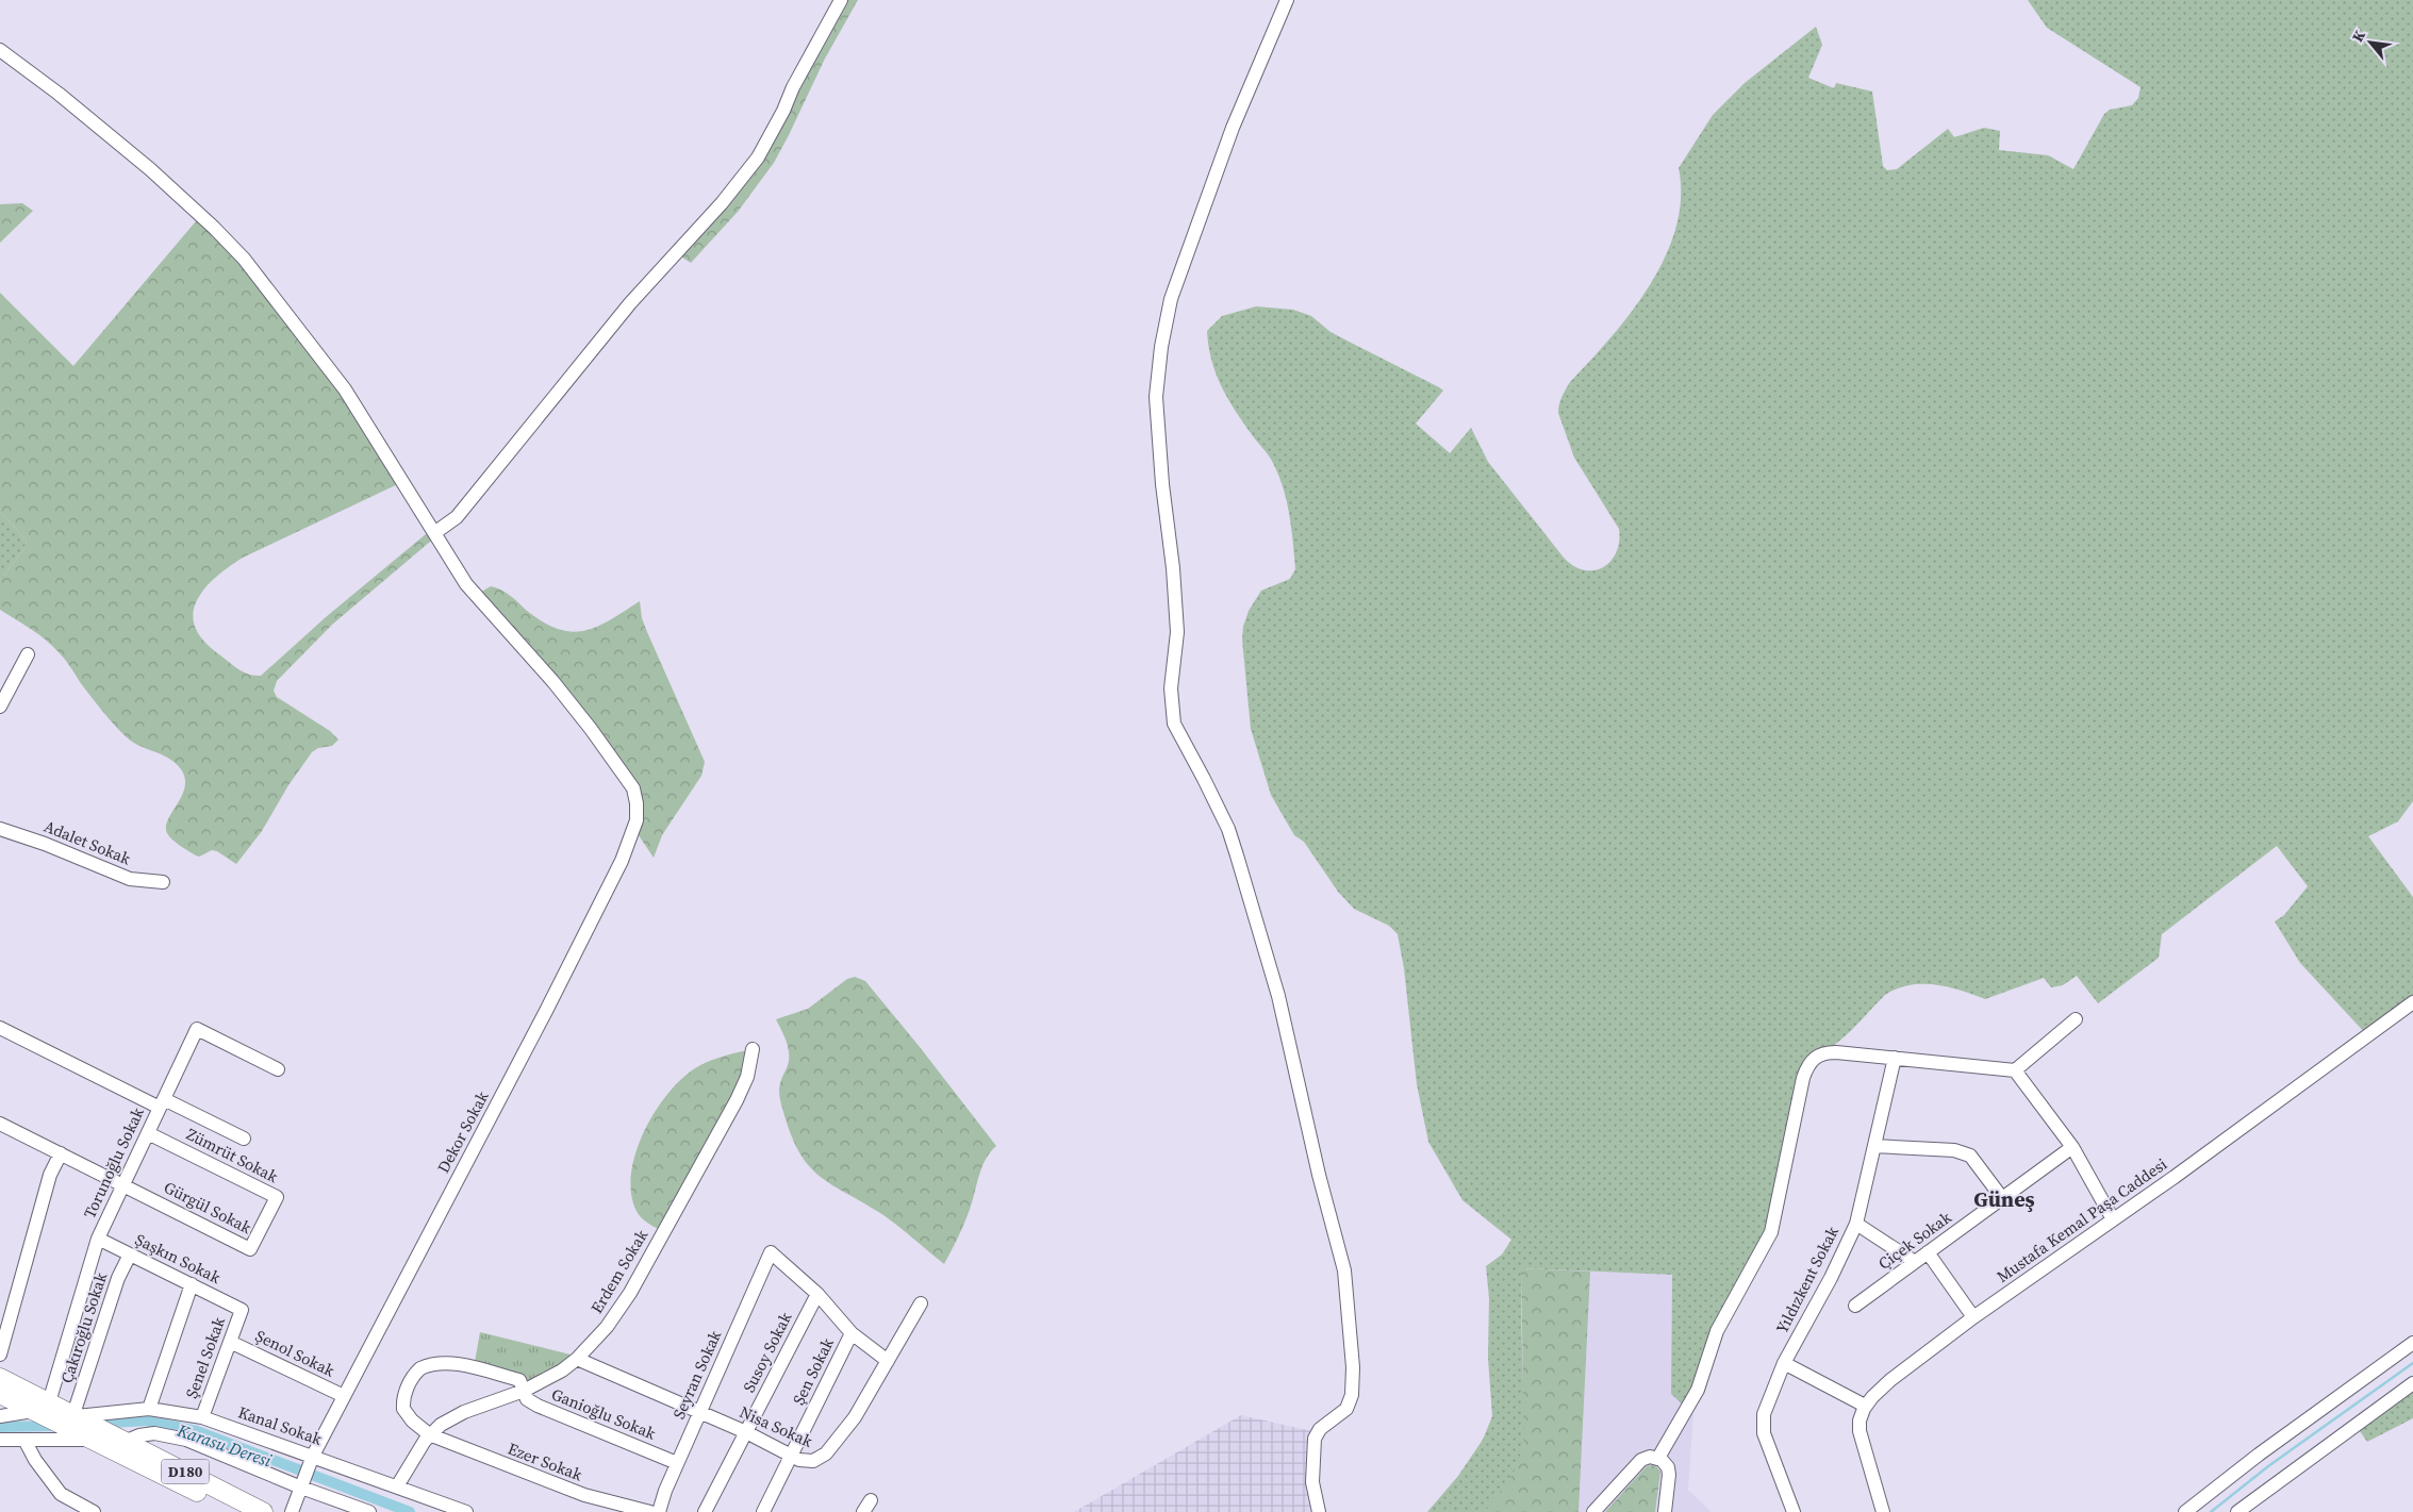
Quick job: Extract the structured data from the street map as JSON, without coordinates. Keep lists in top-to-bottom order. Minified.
{"streets":{"highway":["D180"],"street":["Adalet Sokak","Dekor Sokak","Zümrüt Sokak","Torunoğlu Sokak","Gürgül Sokak","Mustafa Kemal Paşa Caddesi","Çiçek Sokak","Şaşkın Sokak","Erdem Sokak","Yıldızkent Sokak","Çakıroğlu Sokak","Susoy Sokak","Şenol Sokak","Şenel Sokak","Şen Sokak","Seyran Sokak","Ganioğlu Sokak","Kanal Sokak","Nisa Sokak","Ezer Sokak"]},"crossings":[["Dekor Sokak","Şenol Sokak"],["Dekor Sokak","Kanal Sokak"],["Zümrüt Sokak","Torunoğlu Sokak"],["Zümrüt Sokak","Gürgül Sokak"],["Torunoğlu Sokak","Gürgül Sokak"],["Torunoğlu Sokak","Şaşkın Sokak"],["Torunoğlu Sokak","D180"],["Şaşkın Sokak","Çakıroğlu Sokak"],["Şaşkın Sokak","Şenel Sokak"],["Erdem Sokak","Ganioğlu Sokak"],["Erdem Sokak","Kanal Sokak"],["Erdem Sokak","Nisa Sokak"],["Erdem Sokak","Ezer Sokak"],["Çakıroğlu Sokak","Kanal Sokak"],["Çakıroğlu Sokak","D180"],["Susoy Sokak","Seyran Sokak"],["Susoy Sokak","Nisa Sokak"],["Şenol Sokak","Şenel Sokak"],["Şenel Sokak","Kanal Sokak"],["Şen Sokak","Nisa Sokak"],["Seyran Sokak","Ganioğlu Sokak"],["Seyran Sokak","Nisa Sokak"],["Ganioğlu Sokak","Ezer Sokak"],["Kanal Sokak","D180"]],"districts":["Güneş"],"water":["Karasu Deresi"],"north":"top left"}
